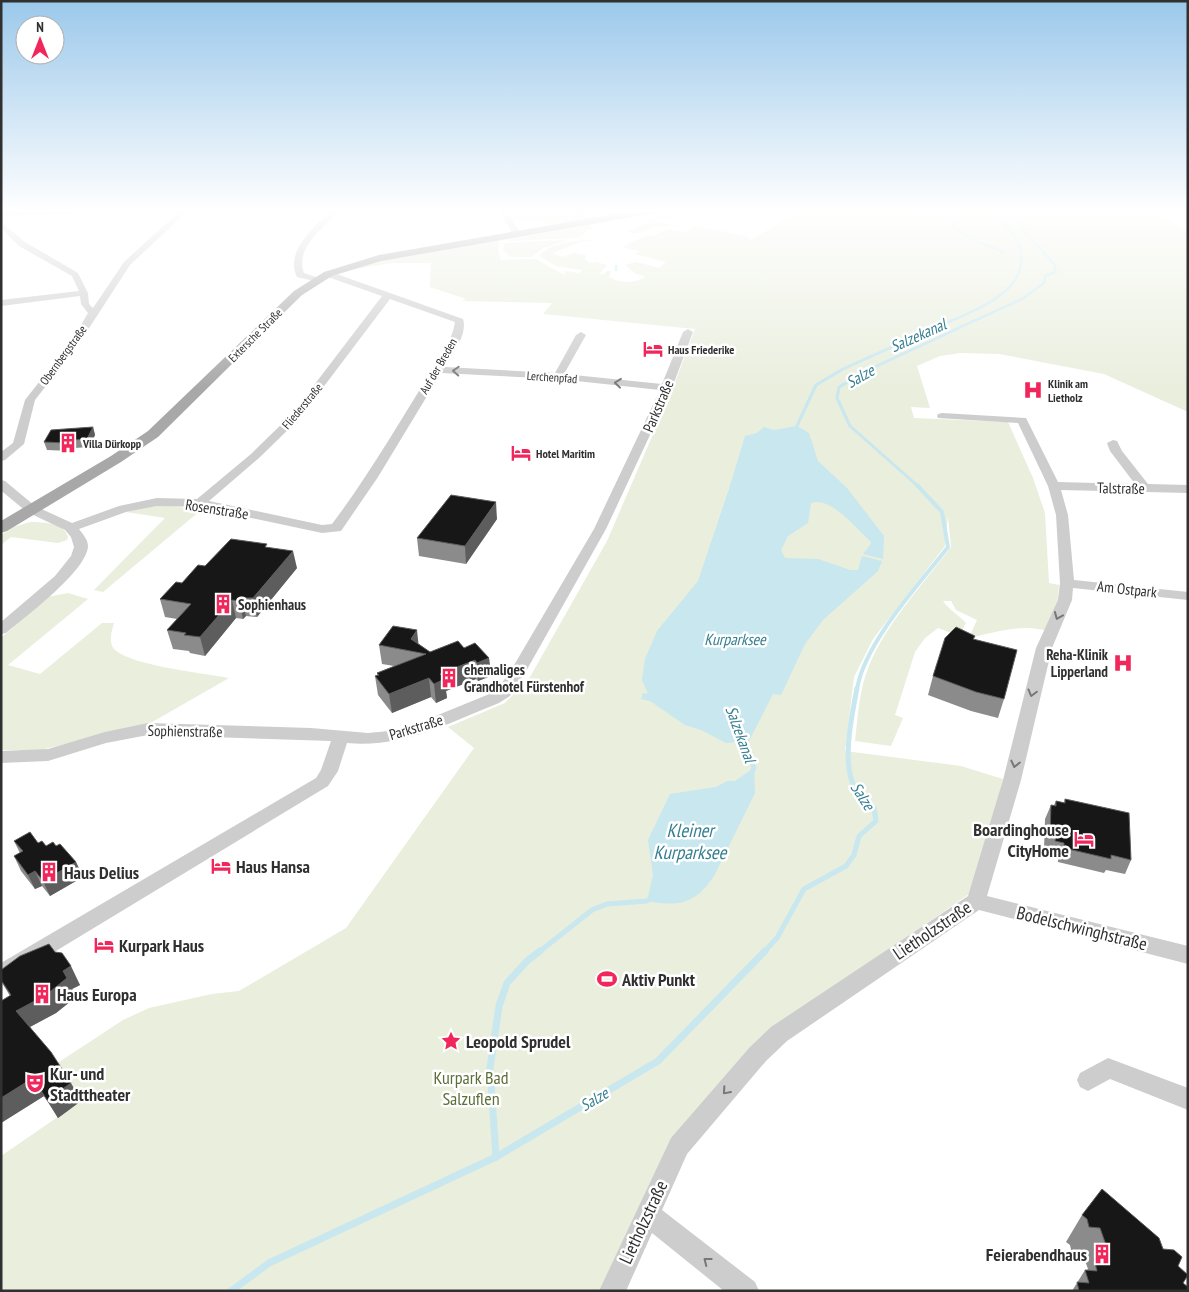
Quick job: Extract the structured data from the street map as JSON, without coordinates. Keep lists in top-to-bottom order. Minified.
{"streets":{"main road":["Extersche Straße"],"street":["Obernbergstraße","Auf der Breden","Lerchenpfad","Fliederstraße","Parkstraße","Talstraße","Rosenstraße","Am Ostpark","Sophienstraße","Bodelschwinghstraße","Lietholzstraße"]},"crossings":[["Extersche Straße","Auf der Breden"],["Auf der Breden","Lerchenpfad"],["Auf der Breden","Fliederstraße"],["Auf der Breden","Rosenstraße"],["Lerchenpfad","Parkstraße"],["Fliederstraße","Rosenstraße"],["Parkstraße","Sophienstraße"],["Talstraße","Lietholzstraße"],["Am Ostpark","Lietholzstraße"],["Bodelschwinghstraße","Lietholzstraße"]],"one_way":["Lerchenpfad","Lietholzstraße"],"water":["Salzekanal","Salze","Kurparksee","Kleiner Kurparksee"],"parks":["Kurpark Bad Salzuflen"],"places":{"hotel":["Haus Friederike","Hotel Maritim","Boardinghouse CityHome","Haus Hansa","Kurpark Haus"],"hospital":["Klinik am Lietholz","Reha-Klinik Lipperland"],"building":["Villa Dürkopp","Sophienhaus","ehemaliges Grandhotel Fürstenhof","Haus Delius","Haus Europa","Feierabendhaus"],"sports":["Aktiv Punkt"],"place":["Leopold Sprudel"],"theatre":["Kur- und Stadttheater"]},"north":"top"}
